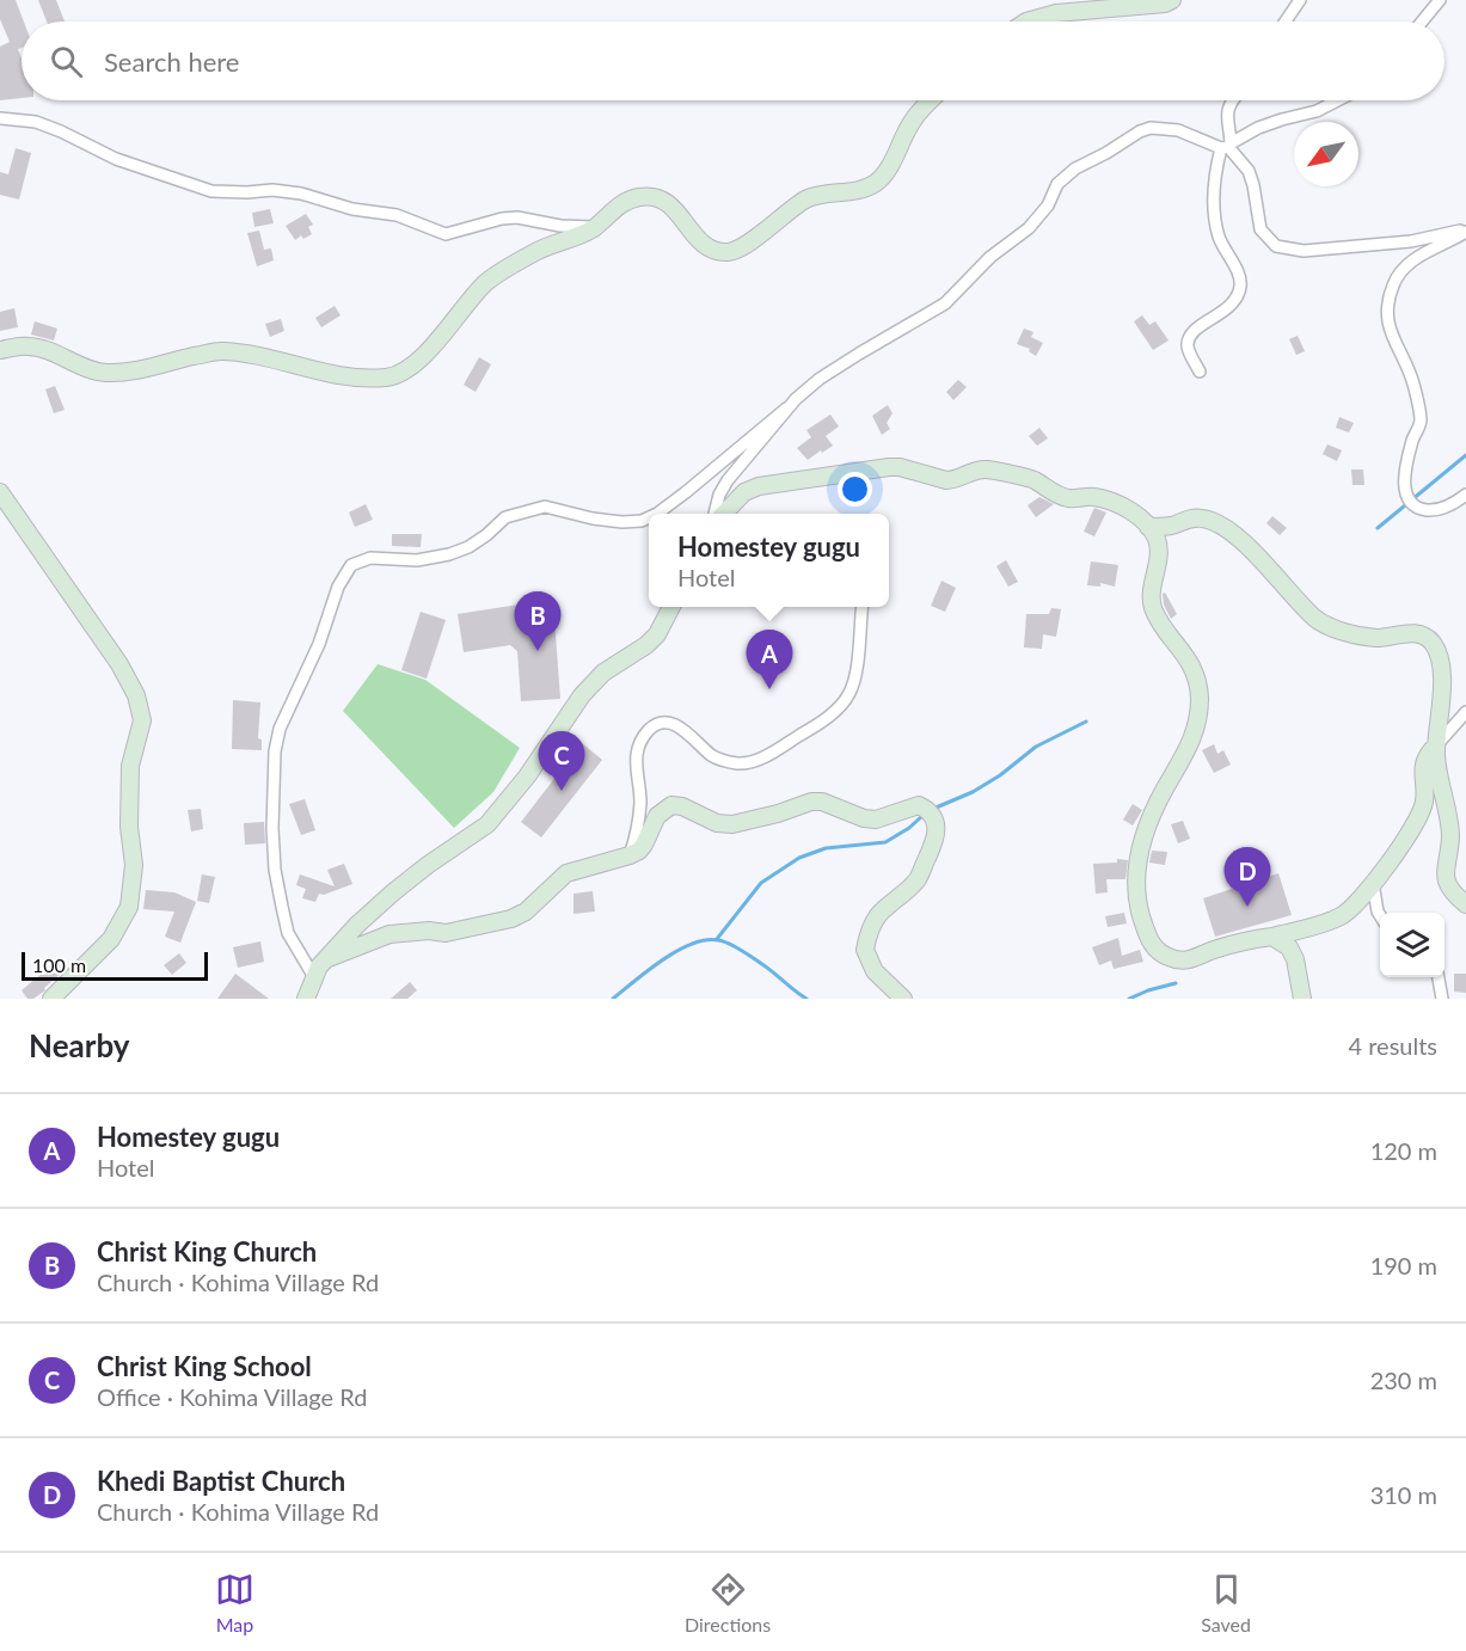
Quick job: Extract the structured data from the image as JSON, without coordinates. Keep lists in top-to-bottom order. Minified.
{"scale_bar":"100 m","north":"bottom left","page":{"search":"Search here","popup":["Homestey gugu","Hotel"],"pins":["B","A","C","D"],"scale":"100 m","heading":["Nearby","4 results"],"list":[{"mark":"A","name":"Homestey gugu","note":"Hotel","value":"120 m"},{"mark":"B","name":"Christ King Church","note":"Church · Kohima Village Rd","value":"190 m"},{"mark":"C","name":"Christ King School","note":"Office · Kohima Village Rd","value":"230 m"},{"mark":"D","name":"Khedi Baptist Church","note":"Church · Kohima Village Rd","value":"310 m"}],"nav":["Map","Directions","Saved"]}}
